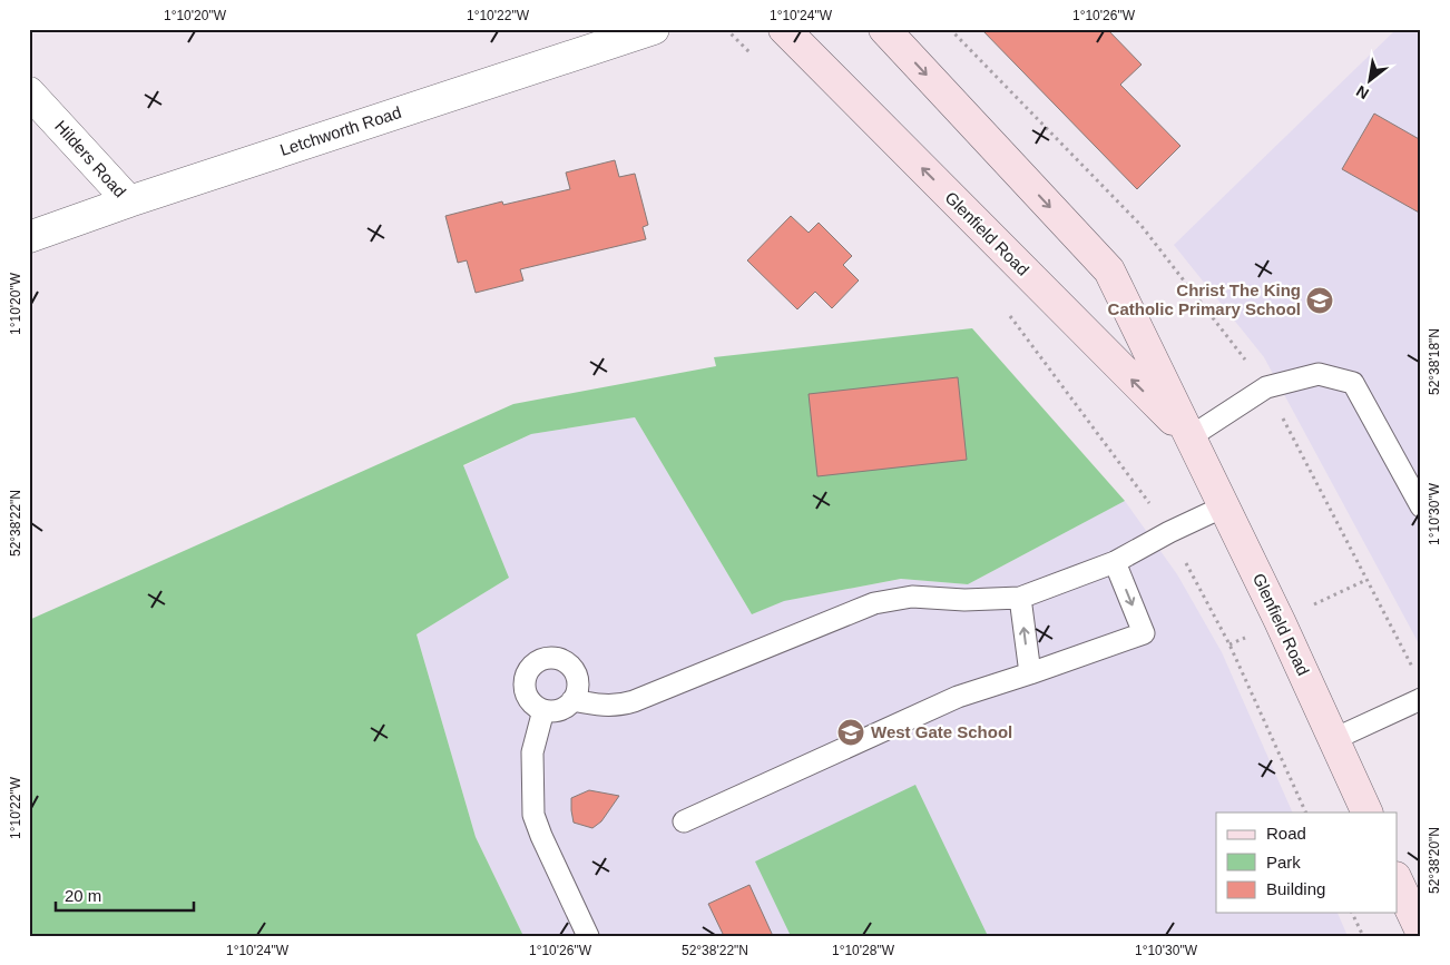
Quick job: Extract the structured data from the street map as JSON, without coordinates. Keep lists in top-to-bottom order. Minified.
{"streets":{"street":["Letchworth Road","Hilders Road","Glenfield Road"]},"crossings":[["Letchworth Road","Hilders Road"]],"places":{"school or university":["Christ The King Catholic Primary School","West Gate School"]},"legend":["Road","Park","Building"],"scale_bar":"20 m","north":"bottom left","coordinates":["1°10'20\"W","1°10'22\"W","1°10'24\"W","1°10'26\"W","52°38'18\"N","1°10'30\"W","52°38'22\"N","52°38'20\"N","1°10'28\"W"]}
